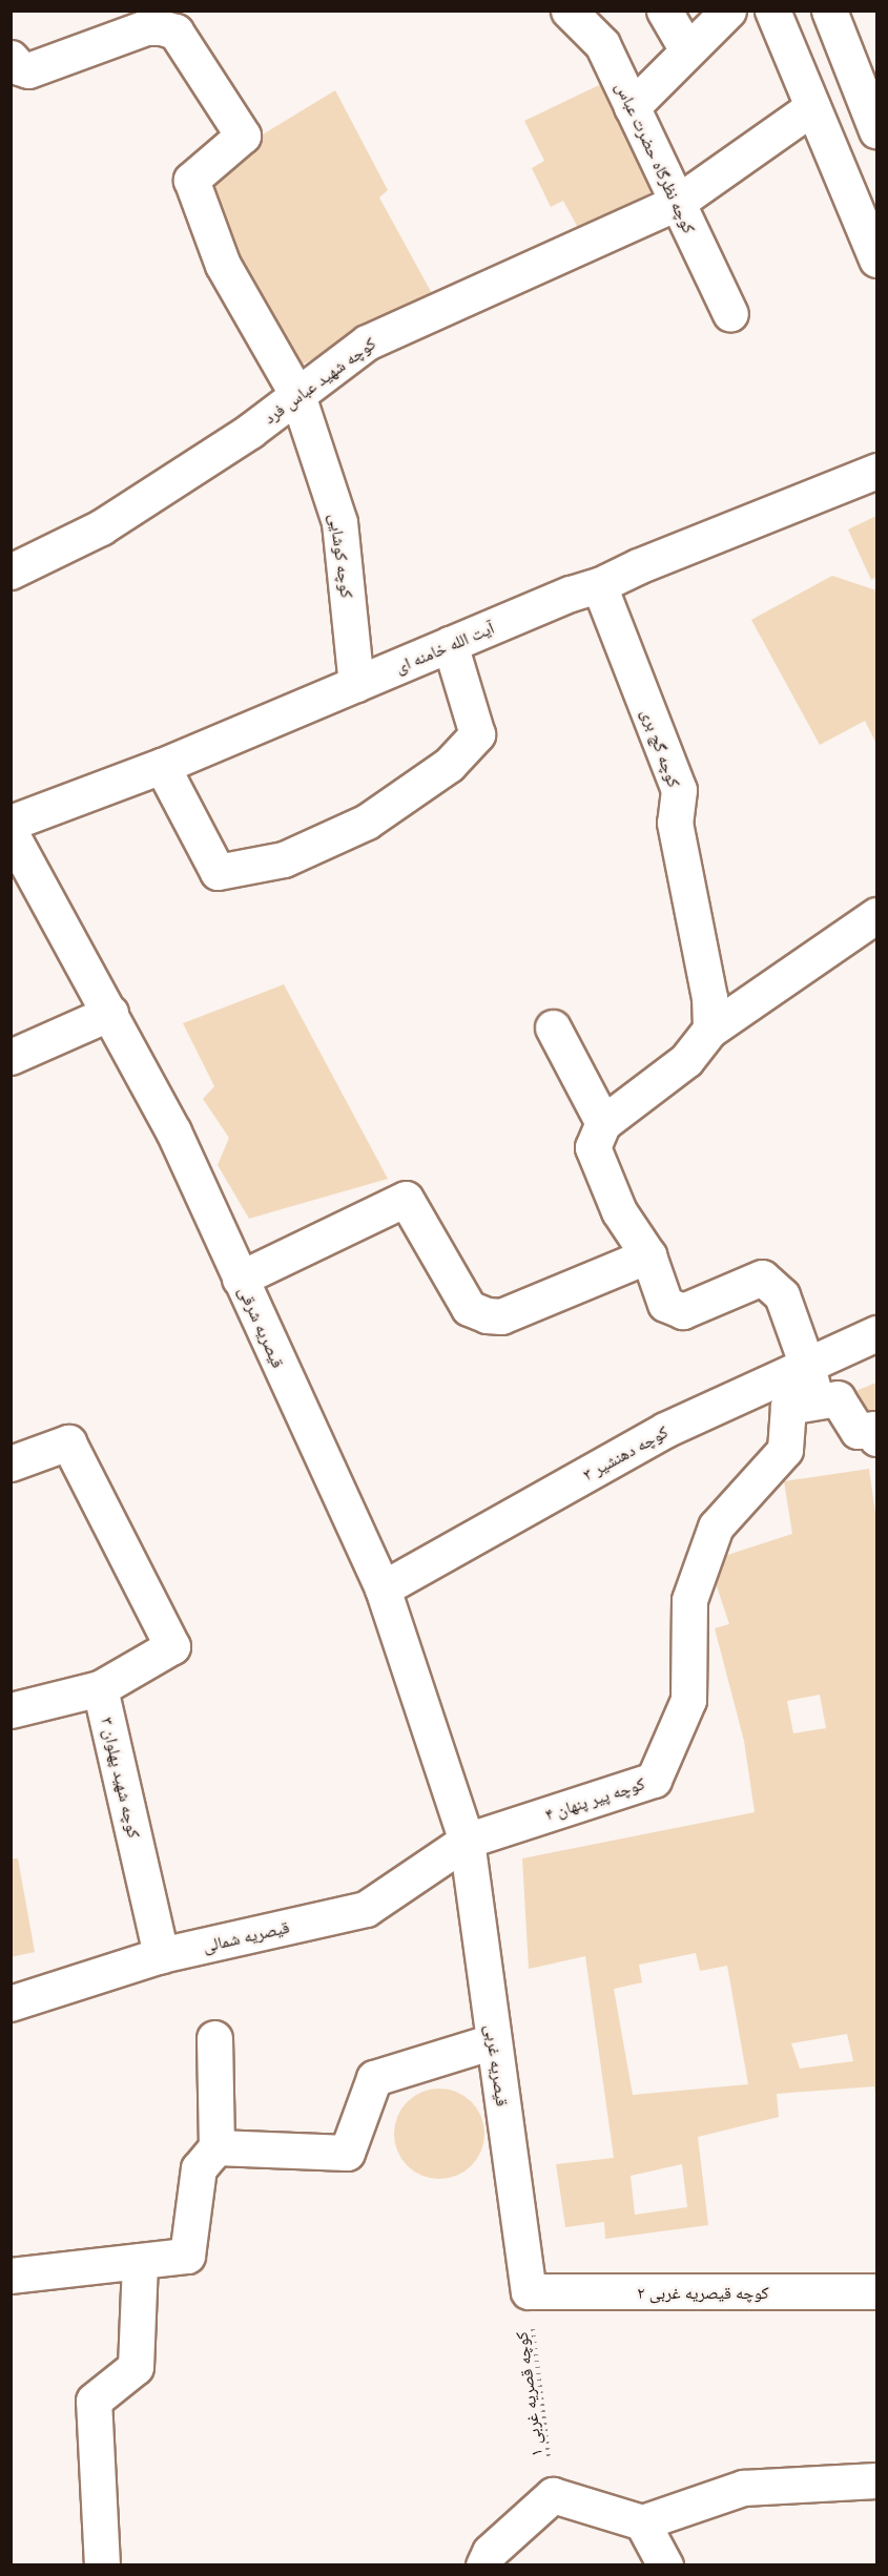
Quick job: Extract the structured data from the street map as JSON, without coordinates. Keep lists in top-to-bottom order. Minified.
{"streets":{"street":["کوچه نظرگاه حضرت عباس","کوچه شهید عباس فرد","کوچه کوشایی","آیت الله خامنه ای","کوچه گچ بری","قیصریه شرقی","کوچه دهنشیر ۳","کوچه شهید پهلوان ۳","کوچه پیر پنهان ۴","قیصریه شمالی","قیصریه غربی","کوچه قیصریه غربی ۲"],"path":["کوچه قصریه غربی ۱"]},"crossings":[["کوچه نظرگاه حضرت عباس","کوچه شهید عباس فرد"],["کوچه شهید عباس فرد","کوچه کوشایی"],["کوچه کوشایی","آیت الله خامنه ای"],["آیت الله خامنه ای","کوچه گچ بری"],["قیصریه شرقی","کوچه دهنشیر ۳"],["قیصریه شرقی","کوچه پیر پنهان ۴"],["قیصریه شرقی","قیصریه شمالی"],["قیصریه شرقی","قیصریه غربی"],["کوچه شهید پهلوان ۳","قیصریه شمالی"],["کوچه پیر پنهان ۴","قیصریه شمالی"],["کوچه پیر پنهان ۴","قیصریه غربی"],["قیصریه شمالی","قیصریه غربی"],["قیصریه غربی","کوچه قیصریه غربی ۲"],["قیصریه غربی","کوچه قصریه غربی ۱"],["کوچه قیصریه غربی ۲","کوچه قصریه غربی ۱"]]}
